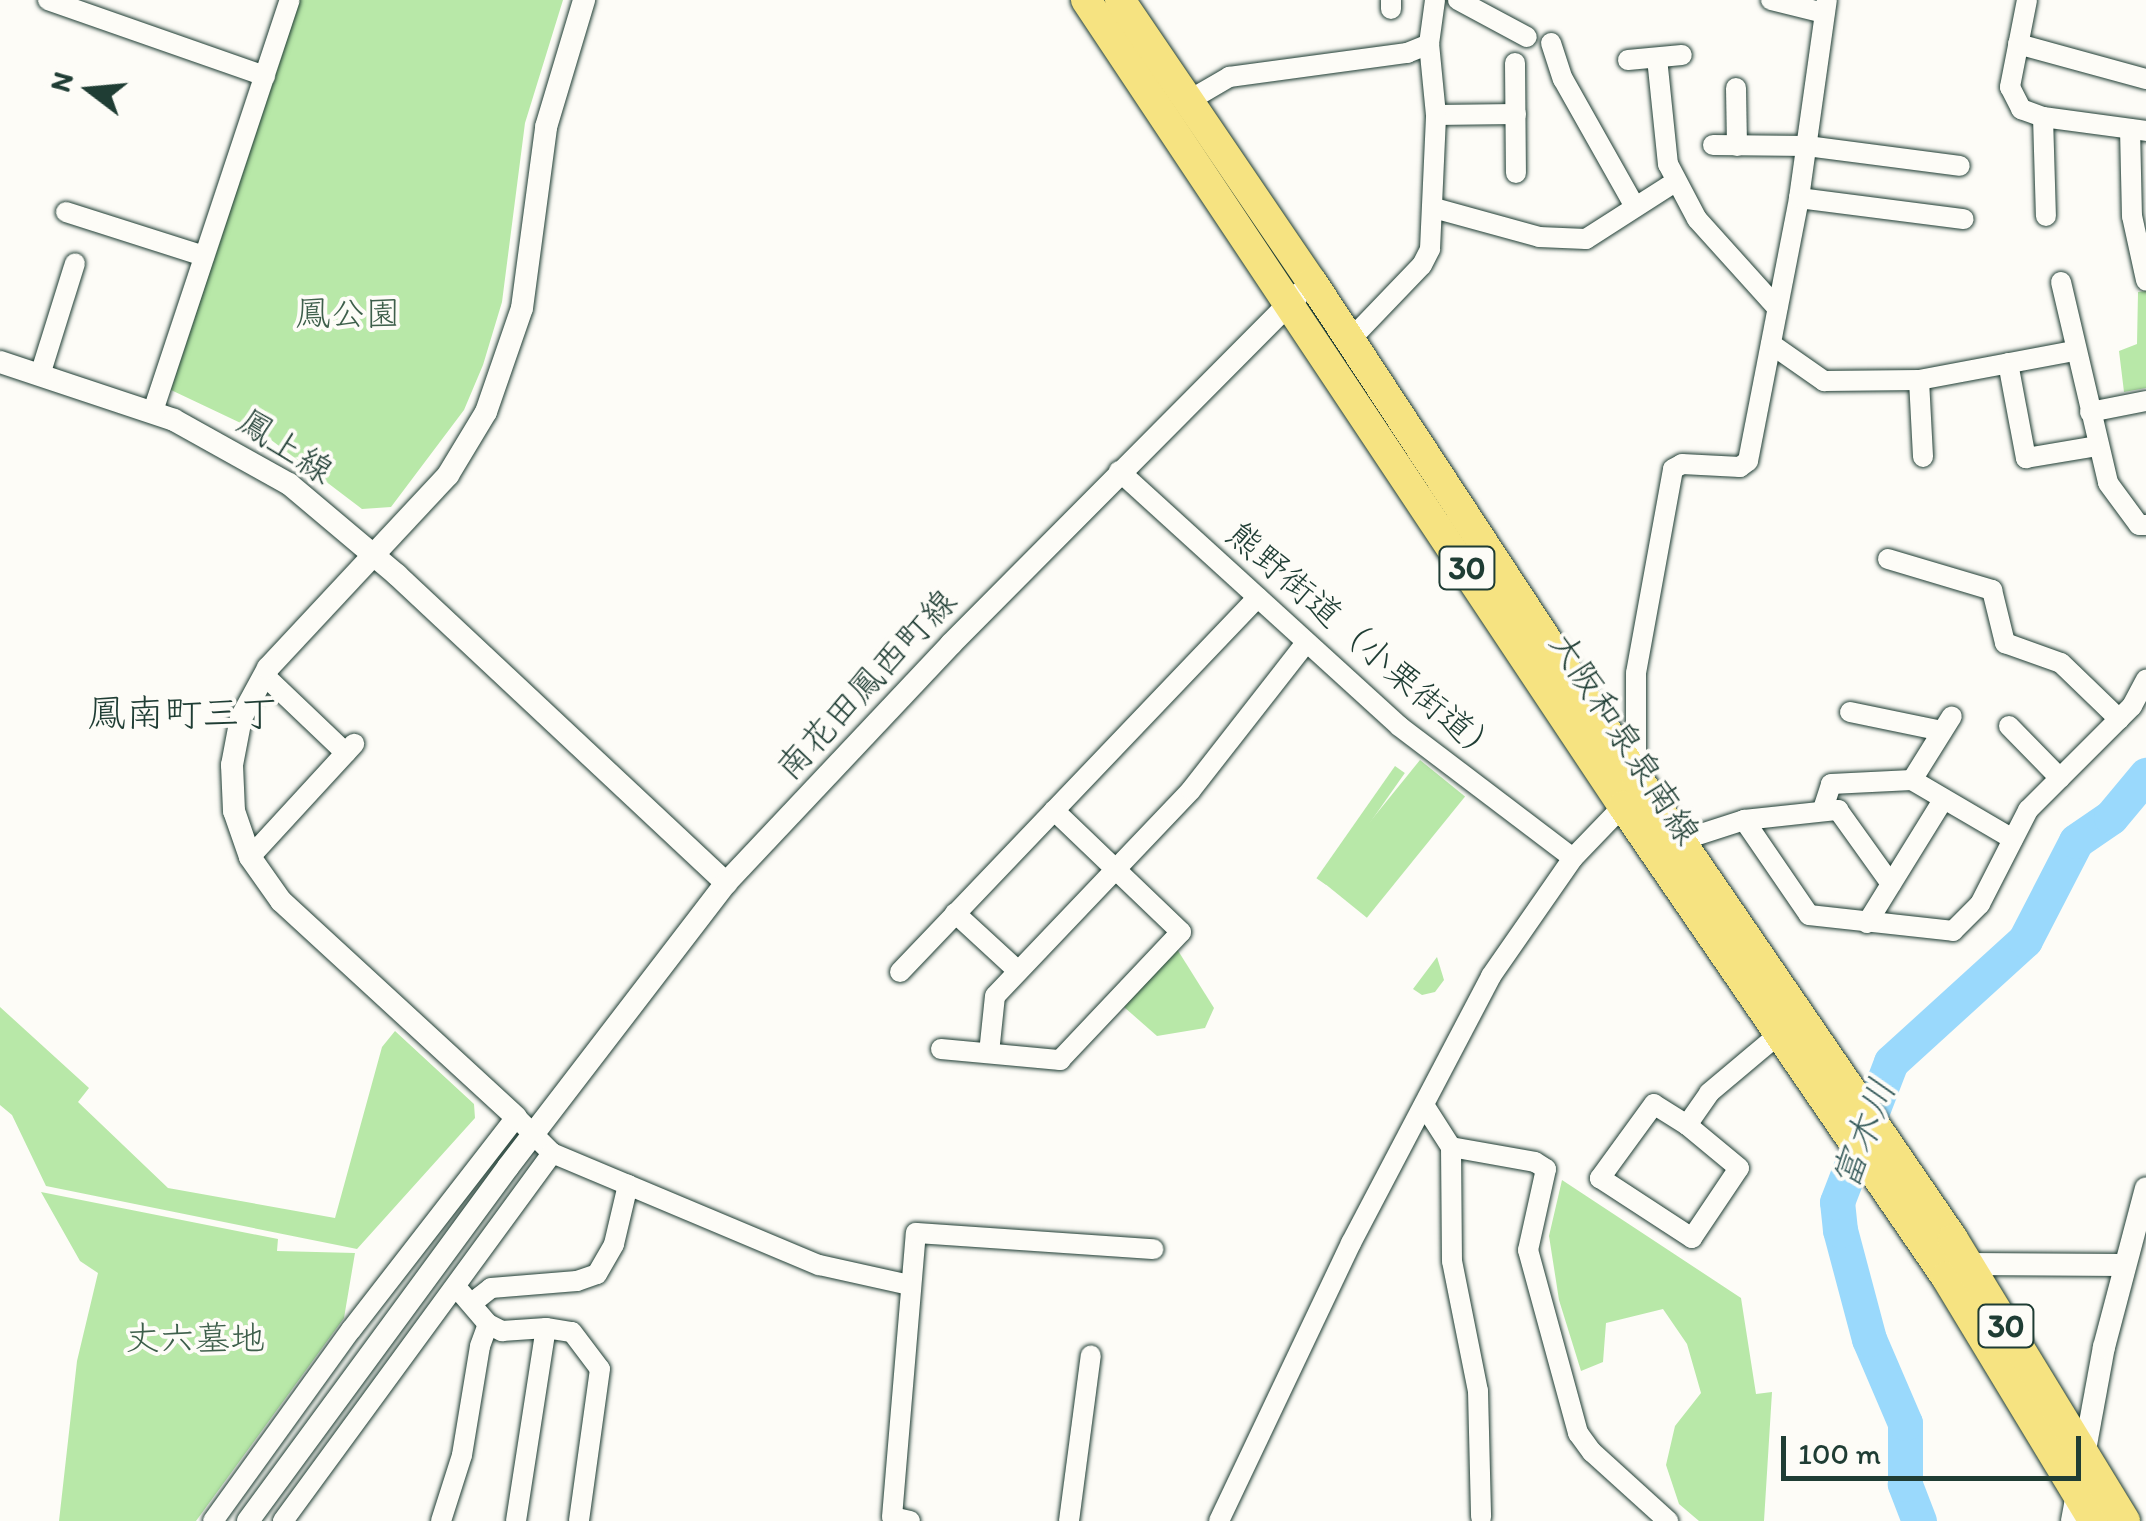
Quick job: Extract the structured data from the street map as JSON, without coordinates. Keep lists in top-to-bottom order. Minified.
{"streets":{"main road":["30","大阪和泉泉南線"],"street":["鳳上線","熊野街道（小栗街道）","南花田鳳西町線"]},"crossings":[["鳳上線","南花田鳳西町線"],["熊野街道（小栗街道）","南花田鳳西町線"],["南花田鳳西町線","大阪和泉泉南線"]],"districts":["鳳南町三丁"],"water":["富木川"],"parks":["鳳公園","丈六墓地"],"scale_bar":"100 m","north":"left"}
